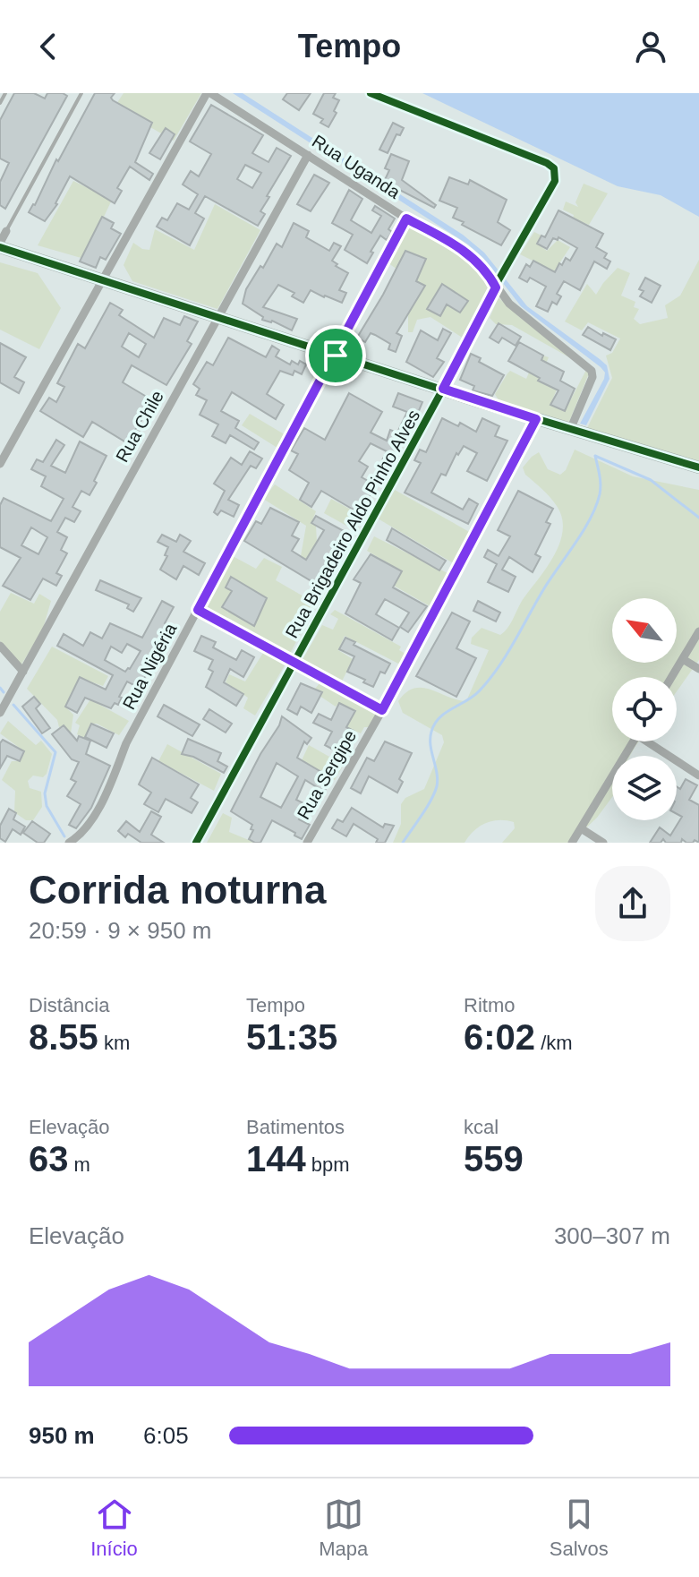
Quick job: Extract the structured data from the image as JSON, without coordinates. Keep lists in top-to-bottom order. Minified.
{"streets":{"street":["Rua Uganda","Rua Chile","Rua Brigadeiro Aldo Pinho Alves","Rua Nigéria","Rua Sergipe"]},"crossings":[["Rua Uganda","Rua Chile"],["Rua Uganda","Rua Brigadeiro Aldo Pinho Alves"],["Rua Uganda","Rua Nigéria"]],"north":"top left","page":{"header":"Tempo","heading":["Corrida noturna","20:59 · 9 × 950 m"],"stats":[["Distância","8.55 km"],["Tempo","51:35"],["Ritmo","6:02 /km"],["Elevação","63 m"],["Batimentos","144 bpm"],["kcal","559"]],"chart":["Elevação","300–307 m"],"list":[{"name":"950 m","note":"6:05"}],"tabs":["Início","Mapa","Salvos"]}}
